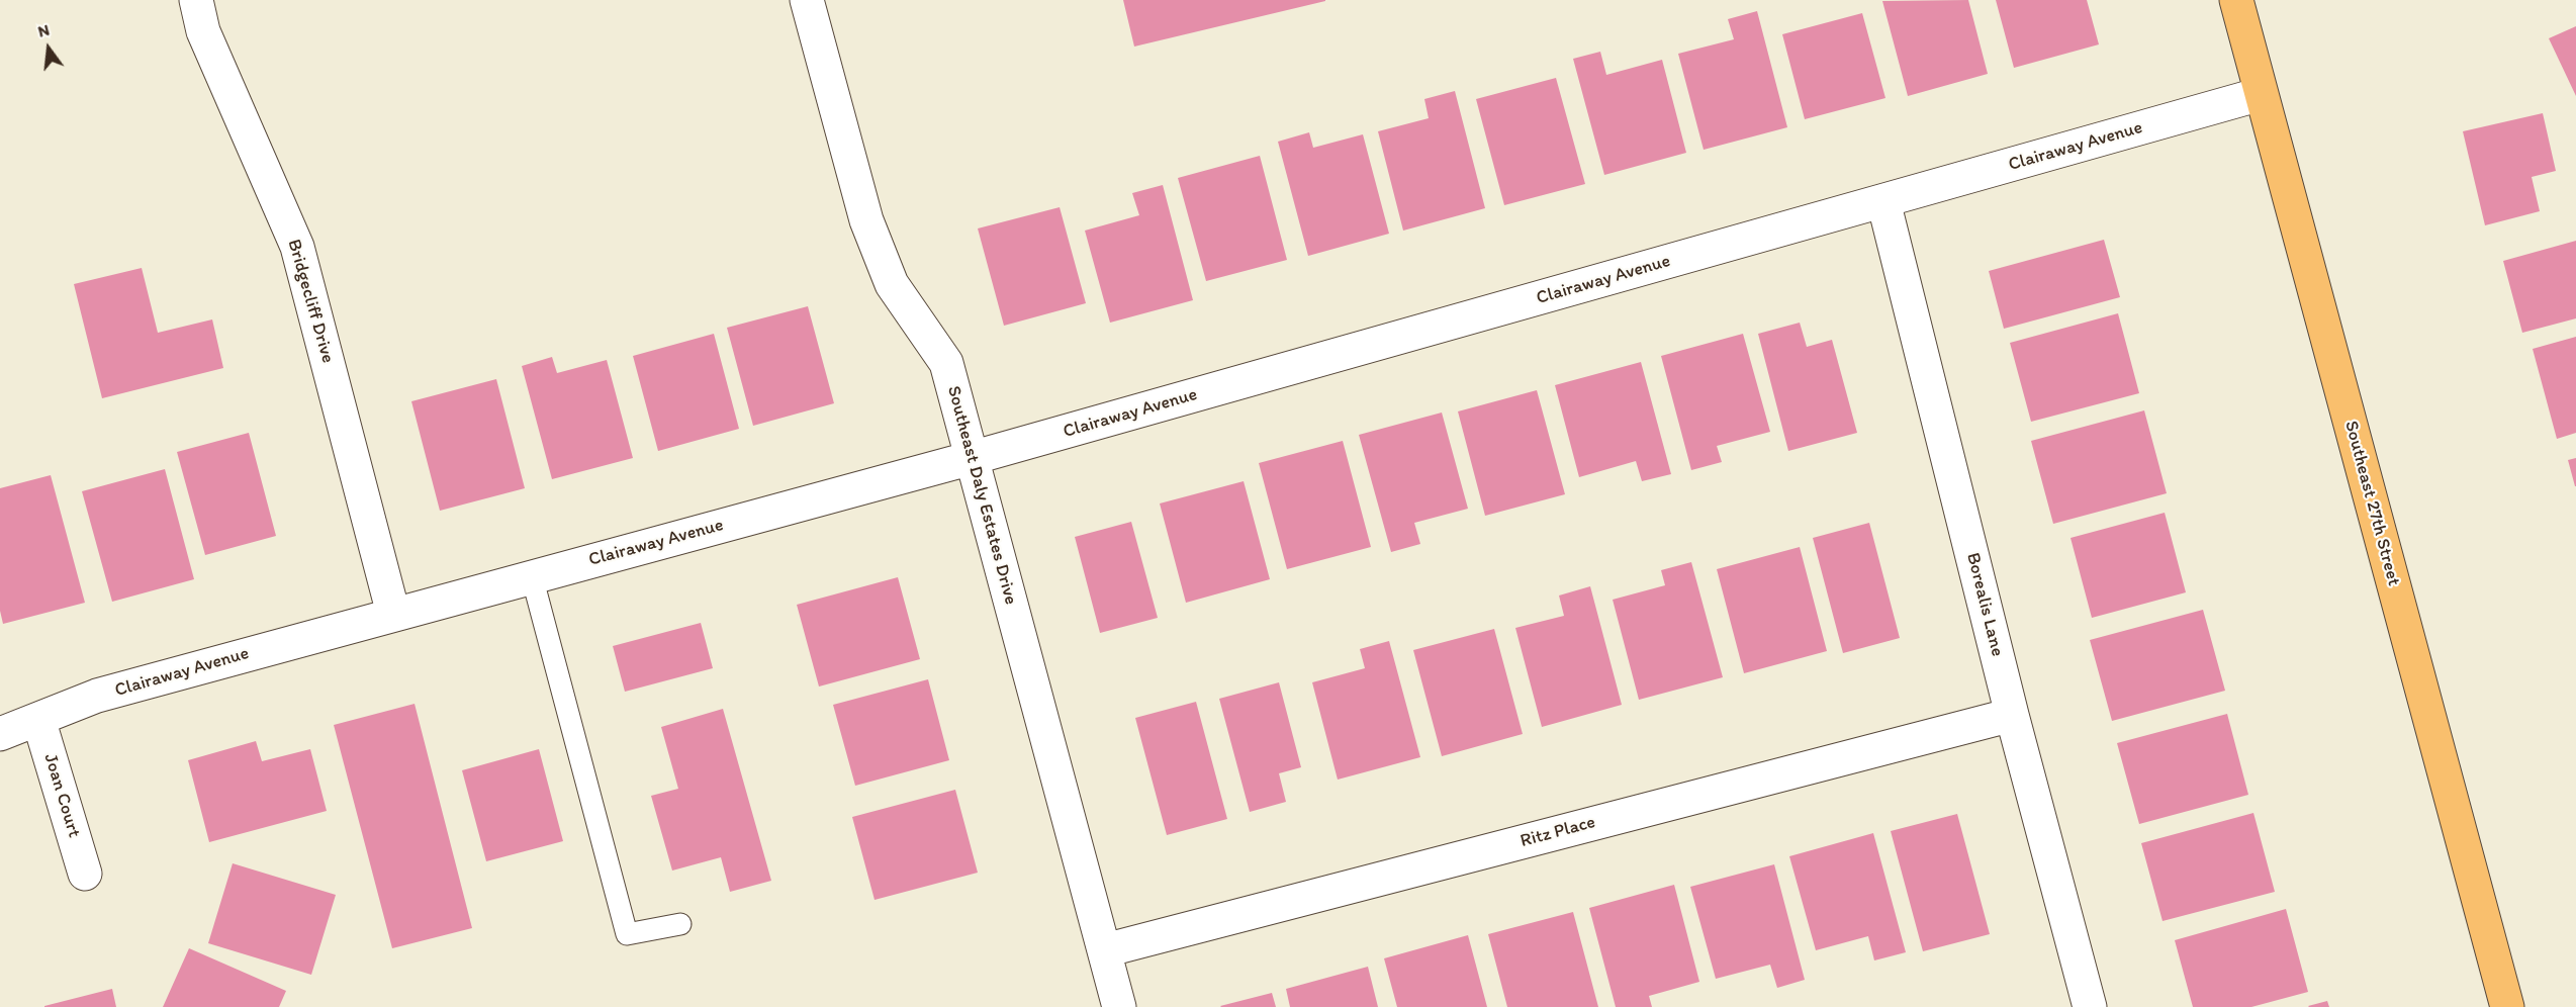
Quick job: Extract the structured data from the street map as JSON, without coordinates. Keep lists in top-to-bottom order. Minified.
{"streets":{"main road":["Southeast 27th Street"],"street":["Clairaway Avenue","Bridgecliff Drive","Southeast Daly Estates Drive","Borealis Lane","Joan Court","Ritz Place"]},"crossings":[["Clairaway Avenue","Bridgecliff Drive"],["Clairaway Avenue","Southeast Daly Estates Drive"],["Clairaway Avenue","Southeast 27th Street"],["Clairaway Avenue","Borealis Lane"],["Clairaway Avenue","Joan Court"],["Southeast Daly Estates Drive","Ritz Place"],["Borealis Lane","Ritz Place"]],"north":"top"}
